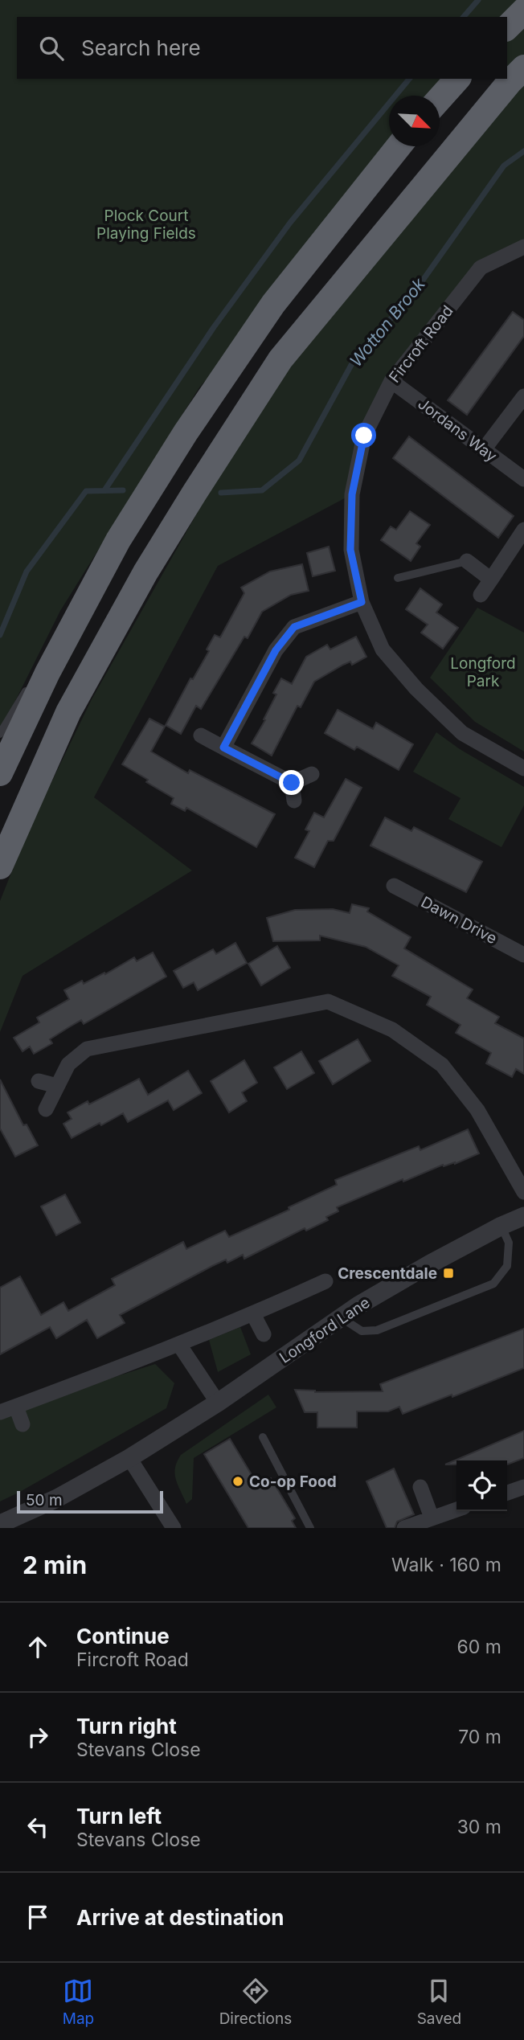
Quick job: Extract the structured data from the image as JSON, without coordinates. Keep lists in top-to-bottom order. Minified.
{"streets":{"street":["Fircroft Road","Jordans Way","Dawn Drive","Longford Lane"]},"crossings":[["Fircroft Road","Jordans Way"]],"water":["Wotton Brook"],"parks":["Plock Court Playing Fields","Longford Park"],"places":{"transit":["Crescentdale"],"other":["Co-op Food"]},"scale_bar":"50 m","north":"bottom right","page":{"search":"Search here","scale":"50 m","heading":["2 min","Walk · 160 m"],"list":[["Continue","Fircroft Road","60 m"],["Turn right","Stevans Close","70 m"],["Turn left","Stevans Close","30 m"],"Arrive at destination"],"nav":["Map","Directions","Saved"]}}
